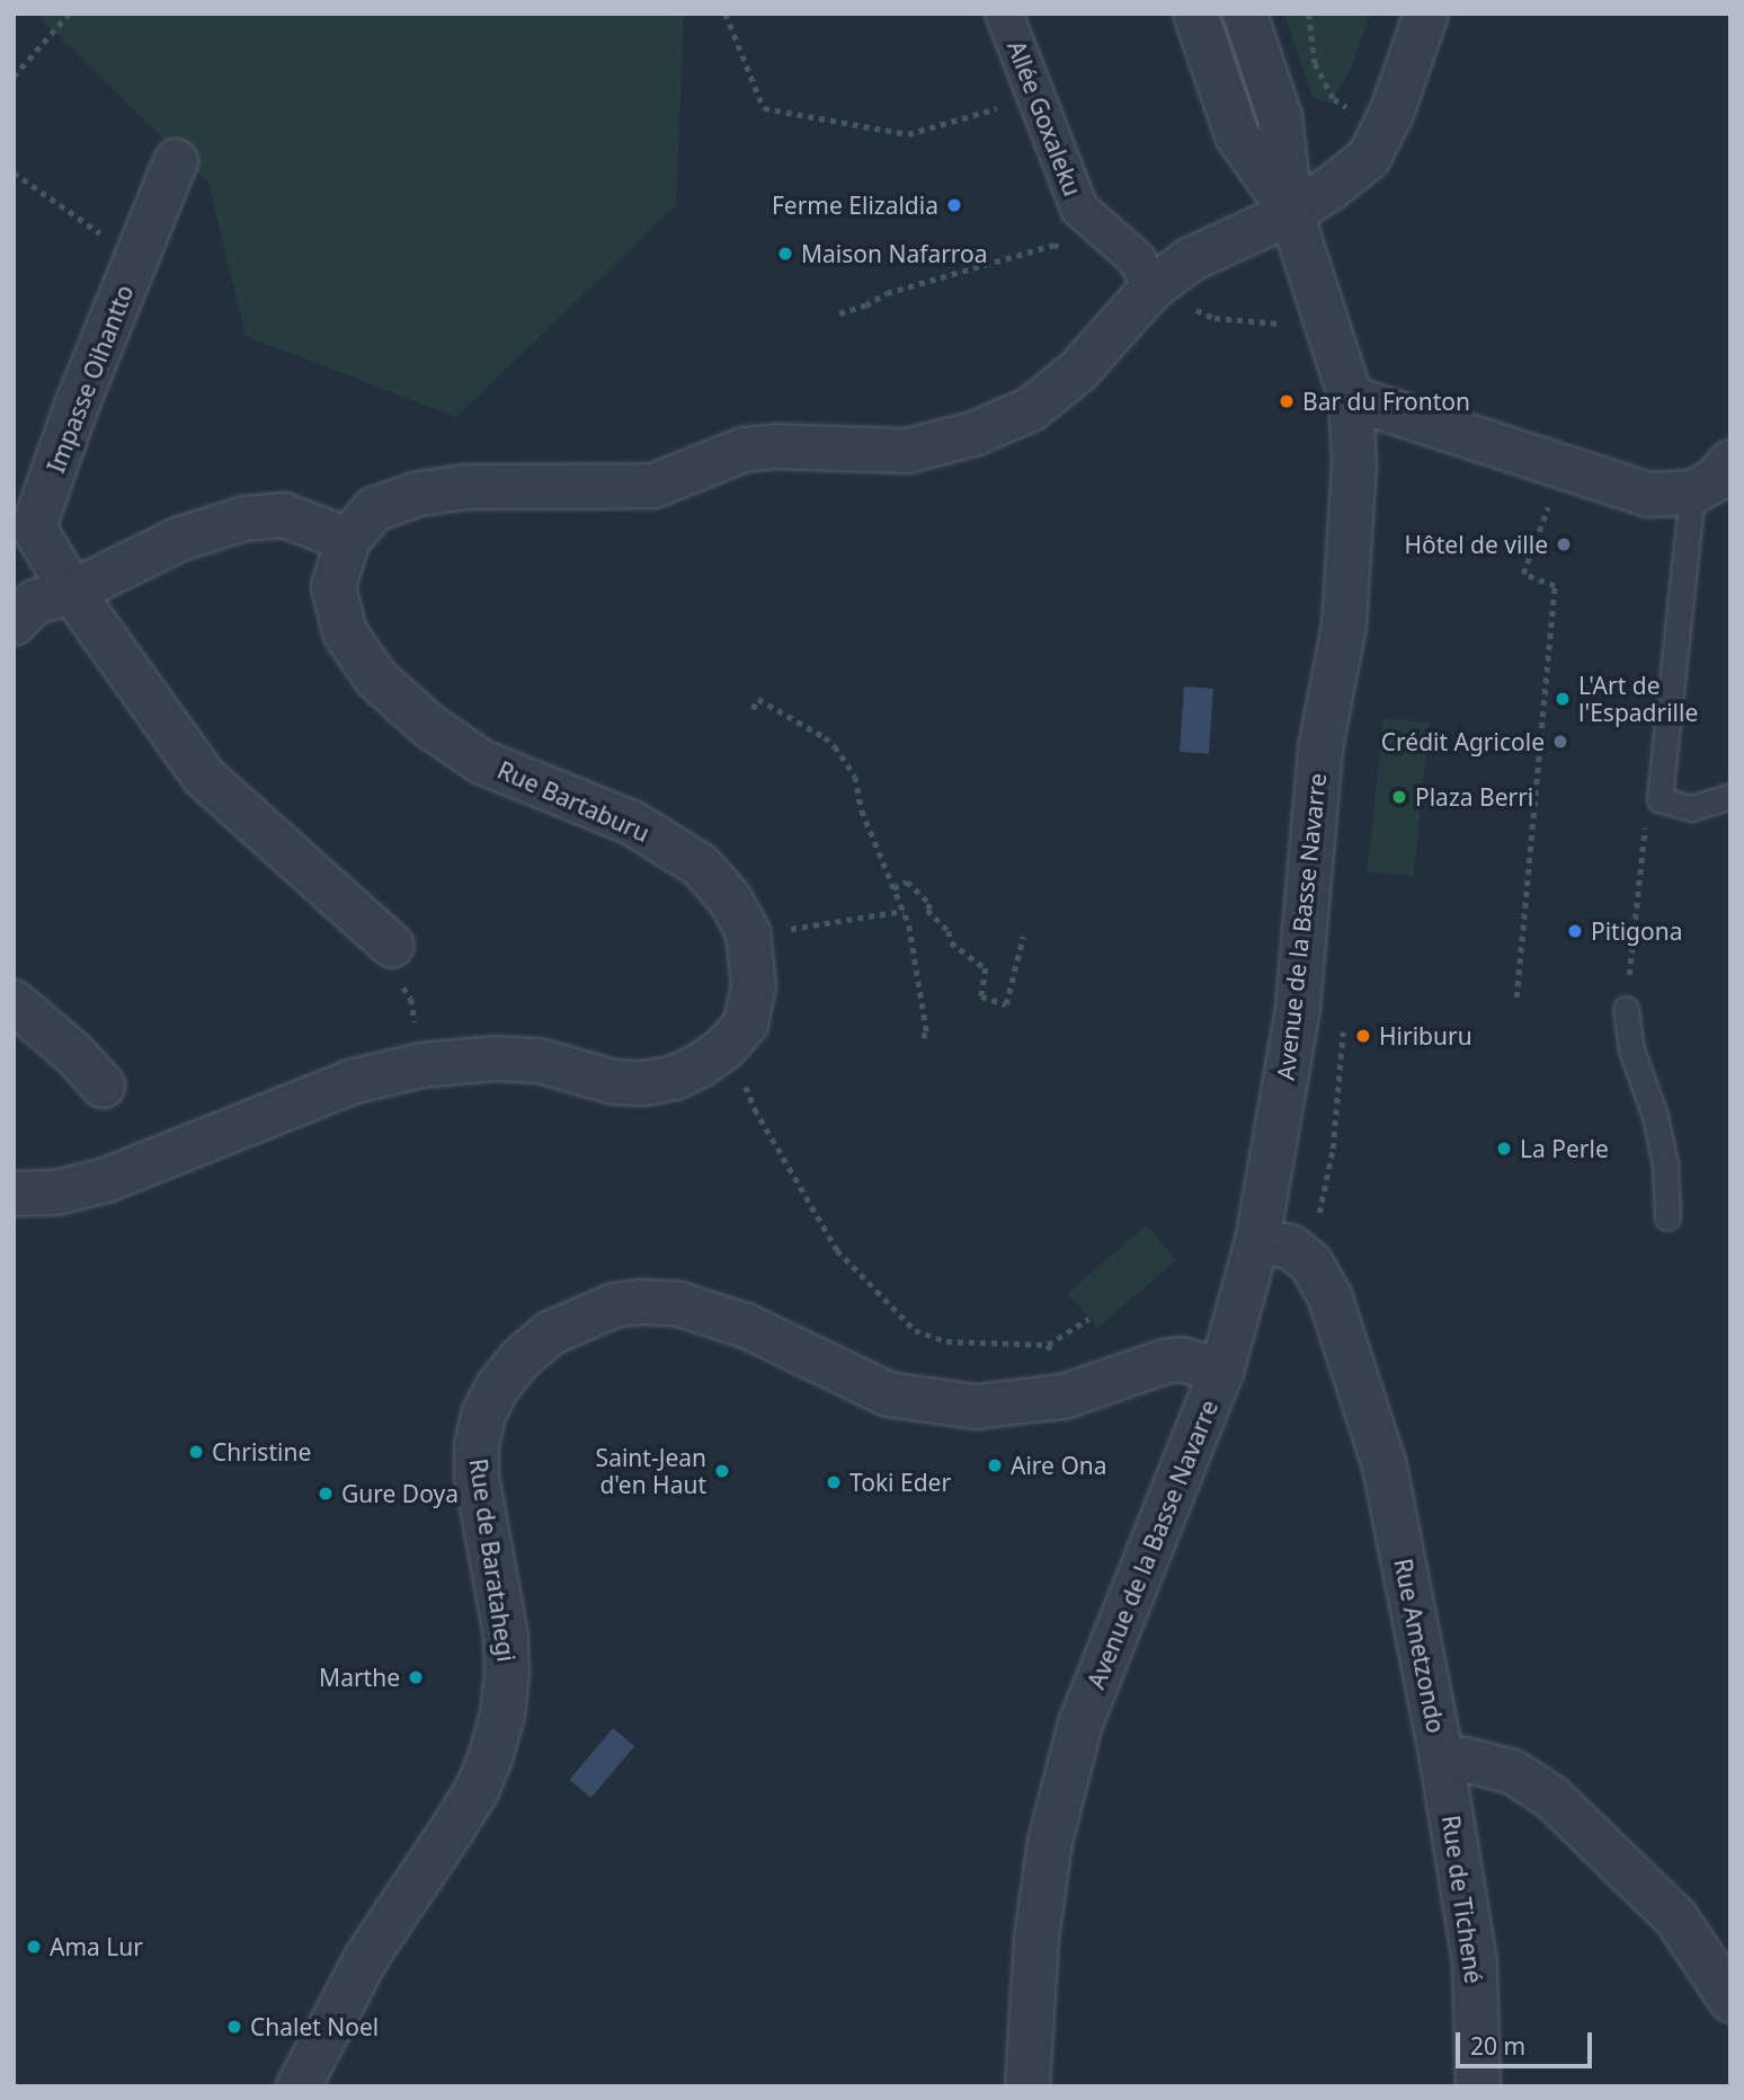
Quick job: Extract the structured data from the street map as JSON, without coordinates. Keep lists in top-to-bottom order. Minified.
{"streets":{"street":["Allée Goxaleku","Impasse Oihantto","Rue Bartaburu","Avenue de la Basse Navarre","Rue de Baratahegi","Rue Ametzondo","Rue de Tichené"]},"crossings":[["Allée Goxaleku","Rue Bartaburu"],["Rue Bartaburu","Avenue de la Basse Navarre"],["Avenue de la Basse Navarre","Rue de Baratahegi"],["Avenue de la Basse Navarre","Rue Ametzondo"],["Rue Ametzondo","Rue de Tichené"]],"places":["Ferme Elizaldia","Maison Nafarroa","Bar du Fronton","Hôtel de ville","L'Art de l'Espadrille","Crédit Agricole","Plaza Berri","Pitigona","Hiriburu","La Perle","Christine","Aire Ona","Saint-Jean d'en Haut","Toki Eder","Gure Doya","Marthe","Ama Lur","Chalet Noel"],"scale_bar":"20 m"}
